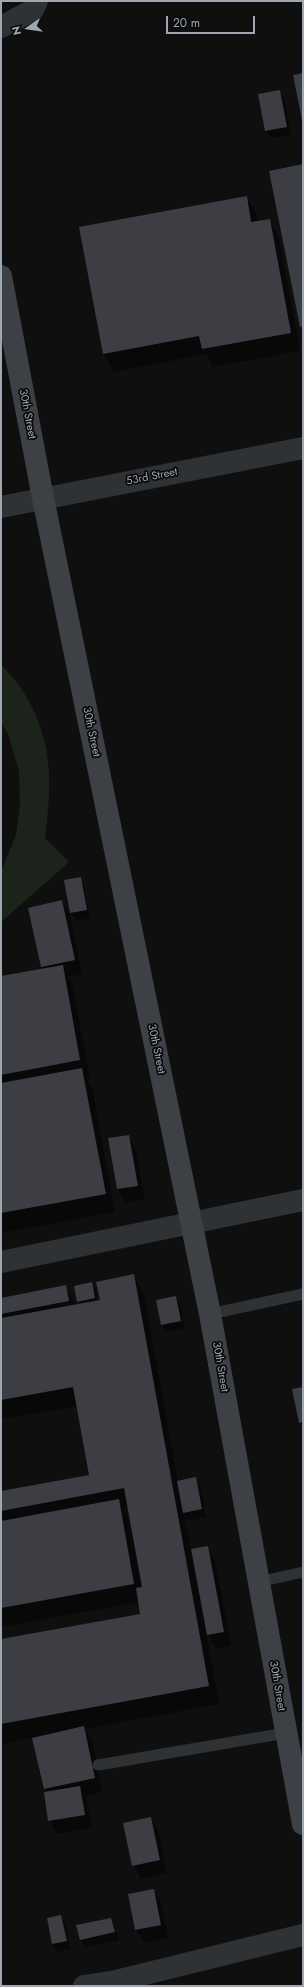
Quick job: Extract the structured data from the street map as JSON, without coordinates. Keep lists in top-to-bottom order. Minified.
{"streets":{"main road":["30th Street"],"street":["53rd Street"]},"crossings":[["30th Street","53rd Street"]],"scale_bar":"20 m","north":"left"}
